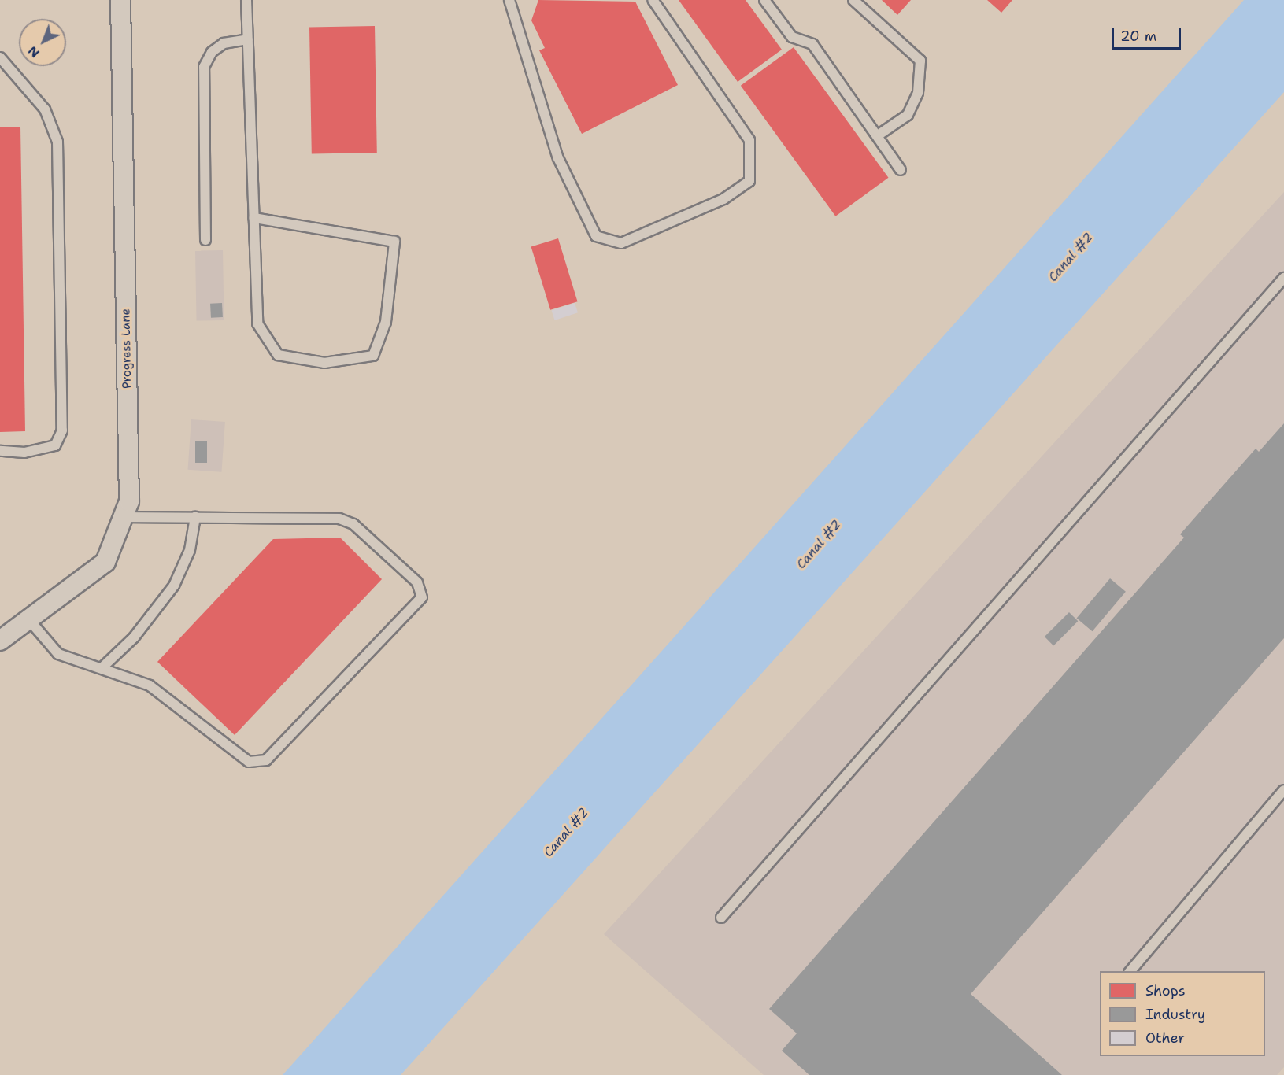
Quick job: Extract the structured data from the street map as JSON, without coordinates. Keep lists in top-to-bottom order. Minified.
{"streets":{"street":["Progress Lane"]},"water":["Canal #2"],"legend":["Shops","Industry","Other"],"scale_bar":"20 m","north":"bottom left"}
